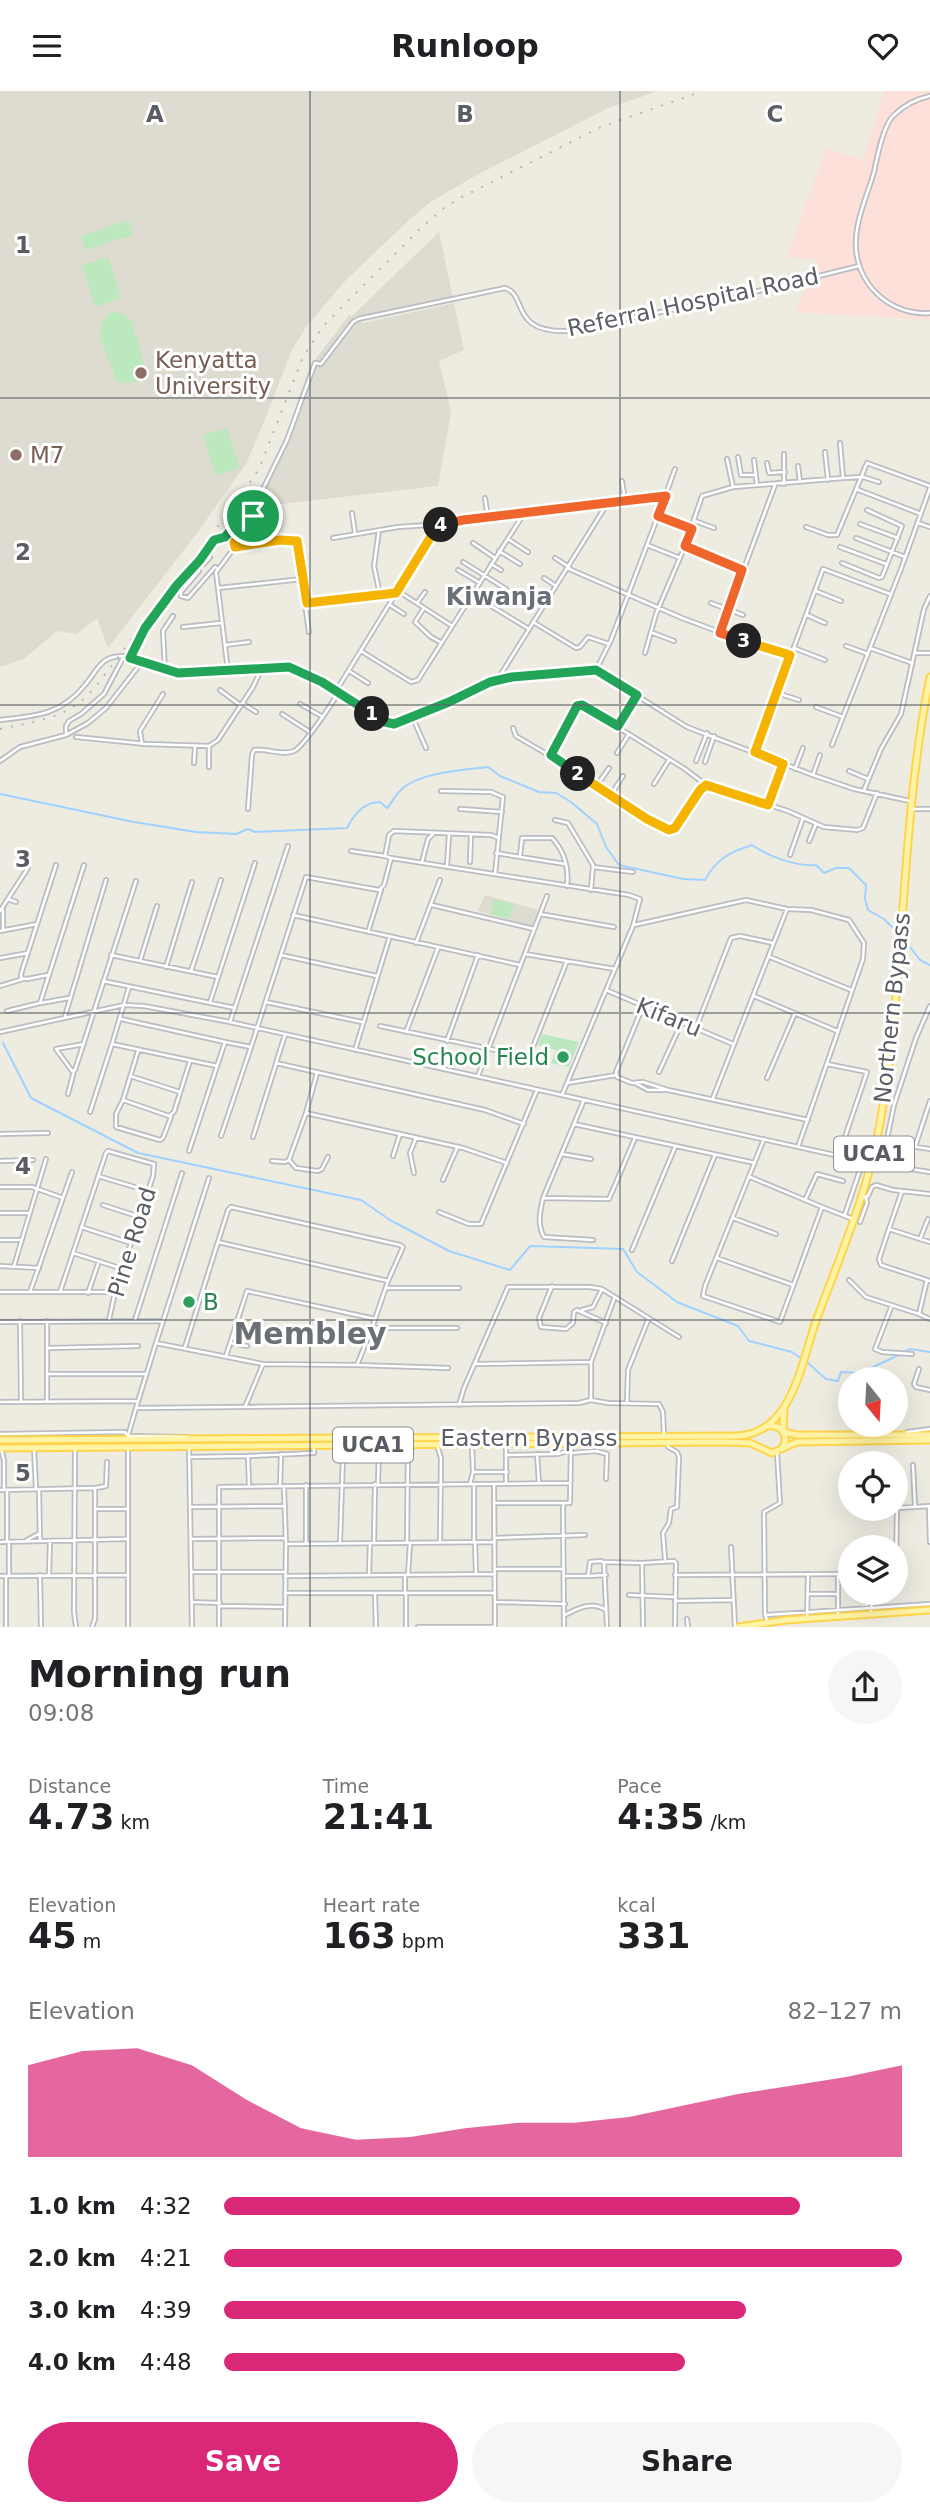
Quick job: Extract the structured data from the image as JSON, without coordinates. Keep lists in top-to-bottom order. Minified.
{"streets":{"main road":["Northern Bypass","UCA1","Eastern Bypass"],"street":["Referral Hospital Road","Kifaru","Pine Road"]},"crossings":[["Northern Bypass","UCA1"],["UCA1","Eastern Bypass"]],"districts":["Kiwanja","Membley"],"places":["Kenyatta University","M7","School Field","B"],"north":"bottom","page":{"header":"Runloop","pins":["4","3","1","2"],"heading":["Morning run","09:08"],"stats":[["Distance","4.73 km"],["Time","21:41"],["Pace","4:35 /km"],["Elevation","45 m"],["Heart rate","163 bpm"],["kcal","331"]],"chart":["Elevation","82–127 m"],"list":[{"name":"1.0 km","note":"4:32"},{"name":"2.0 km","note":"4:21"},{"name":"3.0 km","note":"4:39"},{"name":"4.0 km","note":"4:48"}],"buttons":["Save","Share"]},"grid":{"columns":["A","B","C"],"rows":["1","2","3","4","5"]}}
